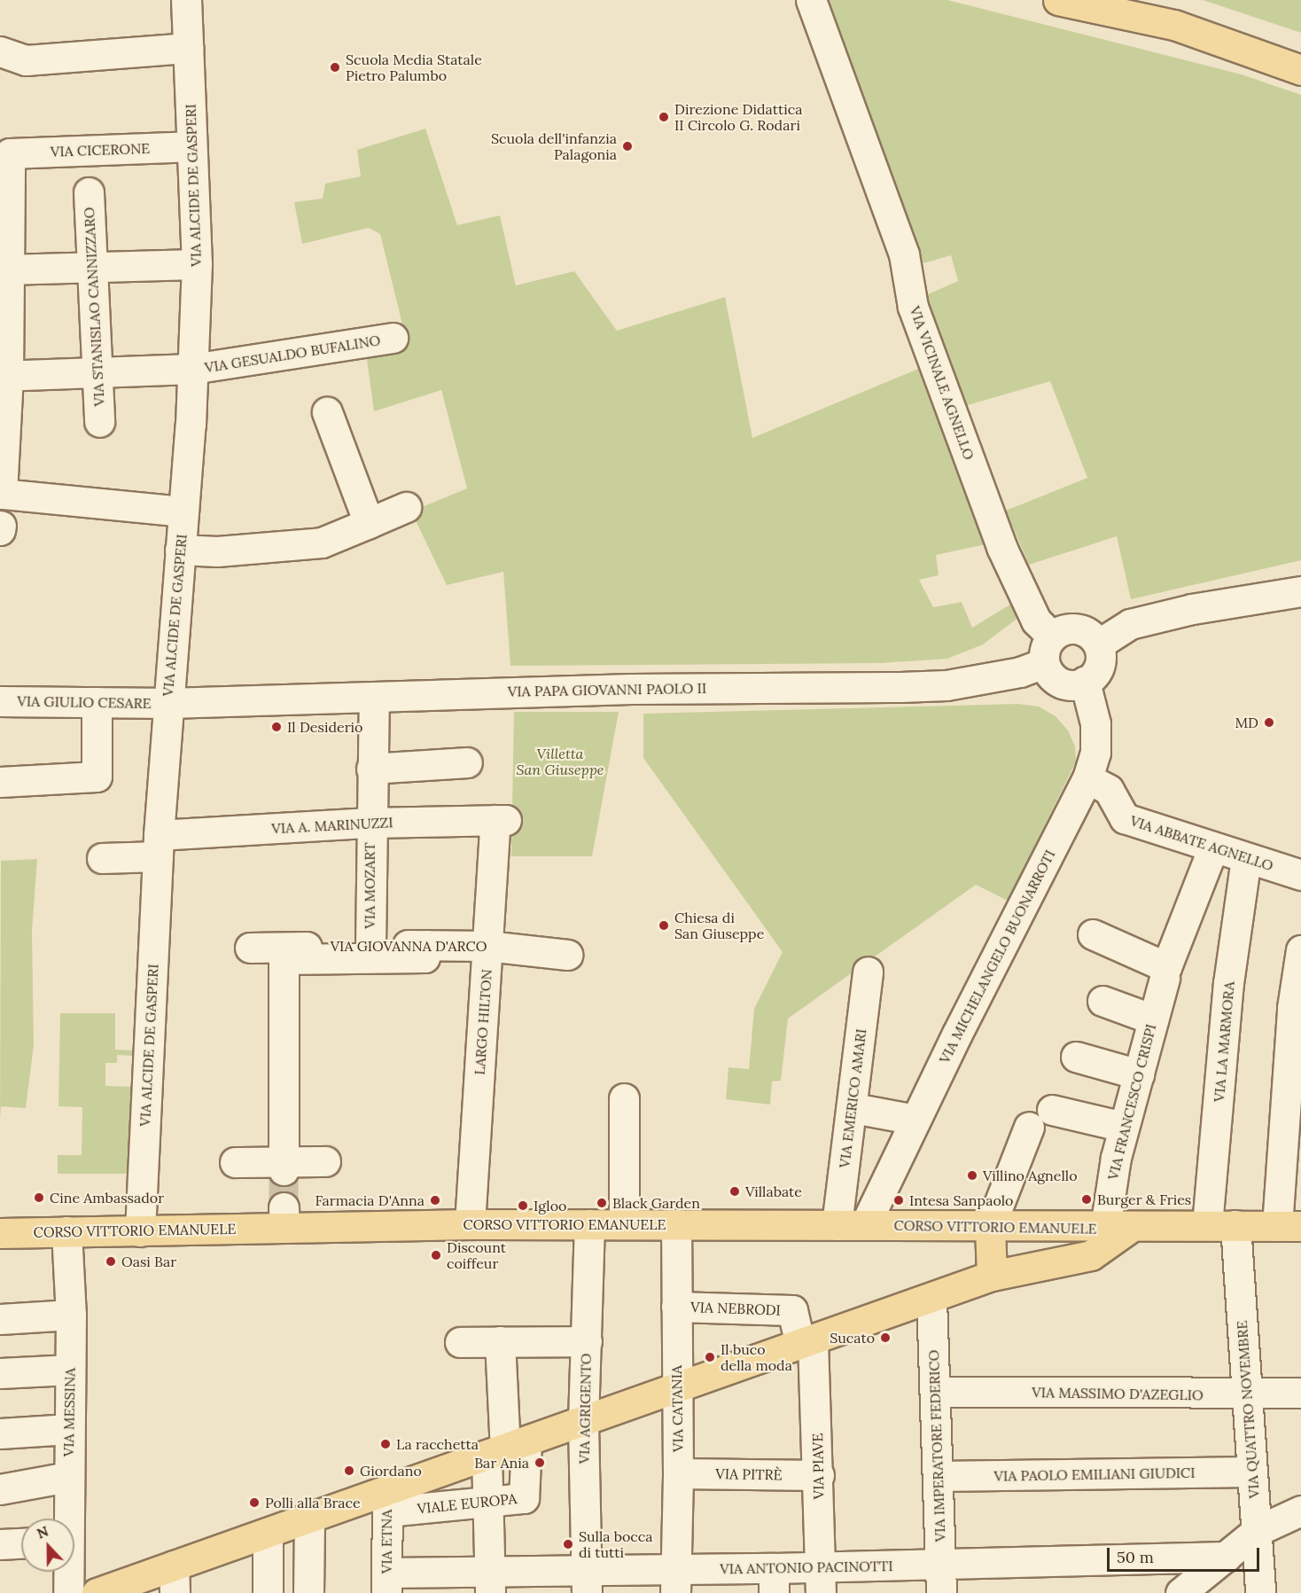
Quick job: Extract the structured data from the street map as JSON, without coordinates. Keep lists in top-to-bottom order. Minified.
{"streets":{"main road":["CORSO VITTORIO EMANUELE"],"street":["VIA CICERONE","VIA ALCIDE DE GASPERI","VIA STANISLAO CANNIZZARO","VIA GESUALDO BUFALINO","VIA VICINALE AGNELLO","VIA PAPA GIOVANNI PAOLO II","VIA GIULIO CESARE","VIA A. MARINUZZI","VIA ABBATE AGNELLO","VIA MOZART","VIA GIOVANNA D'ARCO","VIA MICHELANGELO BUONARROTI","LARGO HILTON","VIA LA MARMORA","VIA EMERICO AMARI","VIA FRANCESCO CRISPI","VIA NEBRODI","VIA MASSIMO D'AZEGLIO","VIA AGRIGENTO","VIA CATANIA","VIA QUATTRO NOVEMBRE","VIA MESSINA","VIA IMPERATORE FEDERICO","VIA PIAVE","VIA PITRÈ","VIA PAOLO EMILIANI GIUDICI","VIALE EUROPA","VIA ETNA","VIA ANTONIO PACINOTTI"]},"crossings":[["VIA CICERONE","VIA ALCIDE DE GASPERI"],["VIA ALCIDE DE GASPERI","VIA GESUALDO BUFALINO"],["VIA ALCIDE DE GASPERI","VIA PAPA GIOVANNI PAOLO II"],["VIA ALCIDE DE GASPERI","VIA GIULIO CESARE"],["VIA ALCIDE DE GASPERI","VIA A. MARINUZZI"],["VIA ALCIDE DE GASPERI","CORSO VITTORIO EMANUELE"],["VIA STANISLAO CANNIZZARO","VIA GESUALDO BUFALINO"],["VIA VICINALE AGNELLO","VIA PAPA GIOVANNI PAOLO II"],["VIA VICINALE AGNELLO","VIA MICHELANGELO BUONARROTI"],["VIA PAPA GIOVANNI PAOLO II","VIA GIULIO CESARE"],["VIA PAPA GIOVANNI PAOLO II","VIA MOZART"],["VIA PAPA GIOVANNI PAOLO II","VIA MICHELANGELO BUONARROTI"],["VIA A. MARINUZZI","VIA MOZART"],["VIA A. MARINUZZI","LARGO HILTON"],["VIA ABBATE AGNELLO","VIA MICHELANGELO BUONARROTI"],["VIA ABBATE AGNELLO","VIA LA MARMORA"],["VIA MOZART","VIA GIOVANNA D'ARCO"],["VIA GIOVANNA D'ARCO","LARGO HILTON"],["VIA MICHELANGELO BUONARROTI","CORSO VITTORIO EMANUELE"],["LARGO HILTON","CORSO VITTORIO EMANUELE"],["VIA LA MARMORA","CORSO VITTORIO EMANUELE"],["VIA EMERICO AMARI","CORSO VITTORIO EMANUELE"],["VIA FRANCESCO CRISPI","CORSO VITTORIO EMANUELE"],["CORSO VITTORIO EMANUELE","VIA AGRIGENTO"],["CORSO VITTORIO EMANUELE","VIA CATANIA"],["CORSO VITTORIO EMANUELE","VIA QUATTRO NOVEMBRE"],["CORSO VITTORIO EMANUELE","VIA MESSINA"],["VIA NEBRODI","VIA CATANIA"],["VIA NEBRODI","VIA PIAVE"],["VIA MASSIMO D'AZEGLIO","VIA QUATTRO NOVEMBRE"],["VIA MASSIMO D'AZEGLIO","VIA IMPERATORE FEDERICO"],["VIA AGRIGENTO","VIA ANTONIO PACINOTTI"],["VIA CATANIA","VIA PITRÈ"],["VIA CATANIA","VIA ANTONIO PACINOTTI"],["VIA QUATTRO NOVEMBRE","VIA PAOLO EMILIANI GIUDICI"],["VIA IMPERATORE FEDERICO","VIA PAOLO EMILIANI GIUDICI"],["VIA IMPERATORE FEDERICO","VIA ANTONIO PACINOTTI"],["VIA PIAVE","VIA PITRÈ"],["VIA PIAVE","VIA ANTONIO PACINOTTI"],["VIALE EUROPA","VIA ETNA"],["VIA ETNA","VIA ANTONIO PACINOTTI"]],"parks":["Villetta San Giuseppe"],"places":["Scuola Media Statale Pietro Palumbo","Direzione Didattica II Circolo G. Rodari","Scuola dell'infanzia Palagonia","MD","Il Desiderio","Chiesa di San Giuseppe","Villino Agnello","Villabate","Cine Ambassador","Burger & Fries","Farmacia D'Anna","Intesa Sanpaolo","Black Garden","Igloo","Discount coiffeur","Oasi Bar","Sucato","Il buco della moda","La racchetta","Bar Ania","Giordano","Polli alla Brace","Sulla bocca di tutti"],"scale_bar":"50 m","north":"top"}
